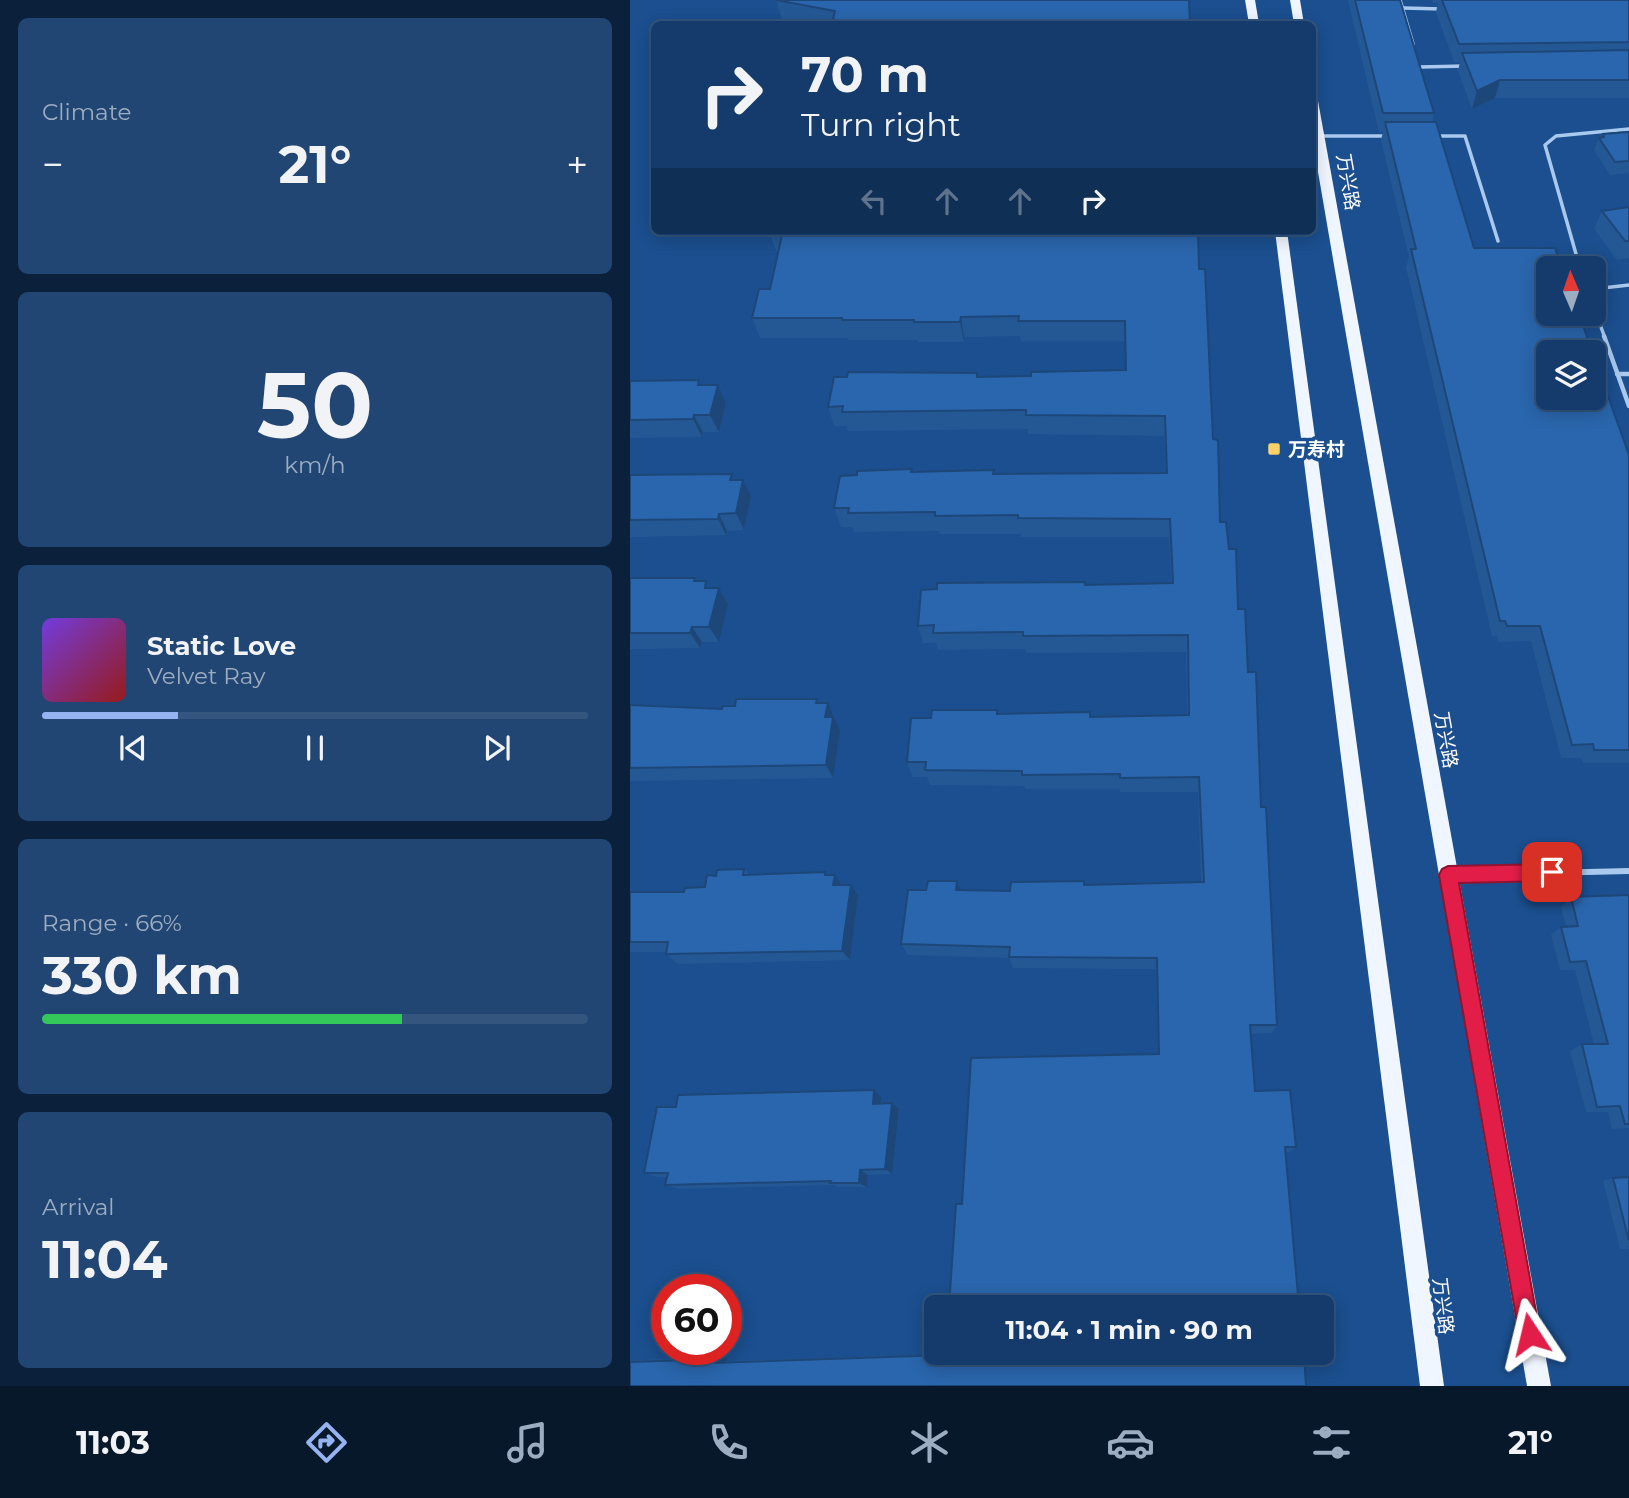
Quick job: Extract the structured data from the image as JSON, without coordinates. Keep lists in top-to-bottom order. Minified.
{"streets":{"main road":["万兴路"]},"places":{"transit":["万寿村"]},"north":"top","page":{"tile":["Climate",["50","km/h"],["Range · 66%","330 km"],["Arrival","11:04"]],"turn":["70 m","Turn right"],"heat":["−","21°","+"],"song":["Static Love","Velvet Ray"],"limit":"60","trip":"11:04 · 1 min · 90 m","tabs":["11:03","21°"]}}
